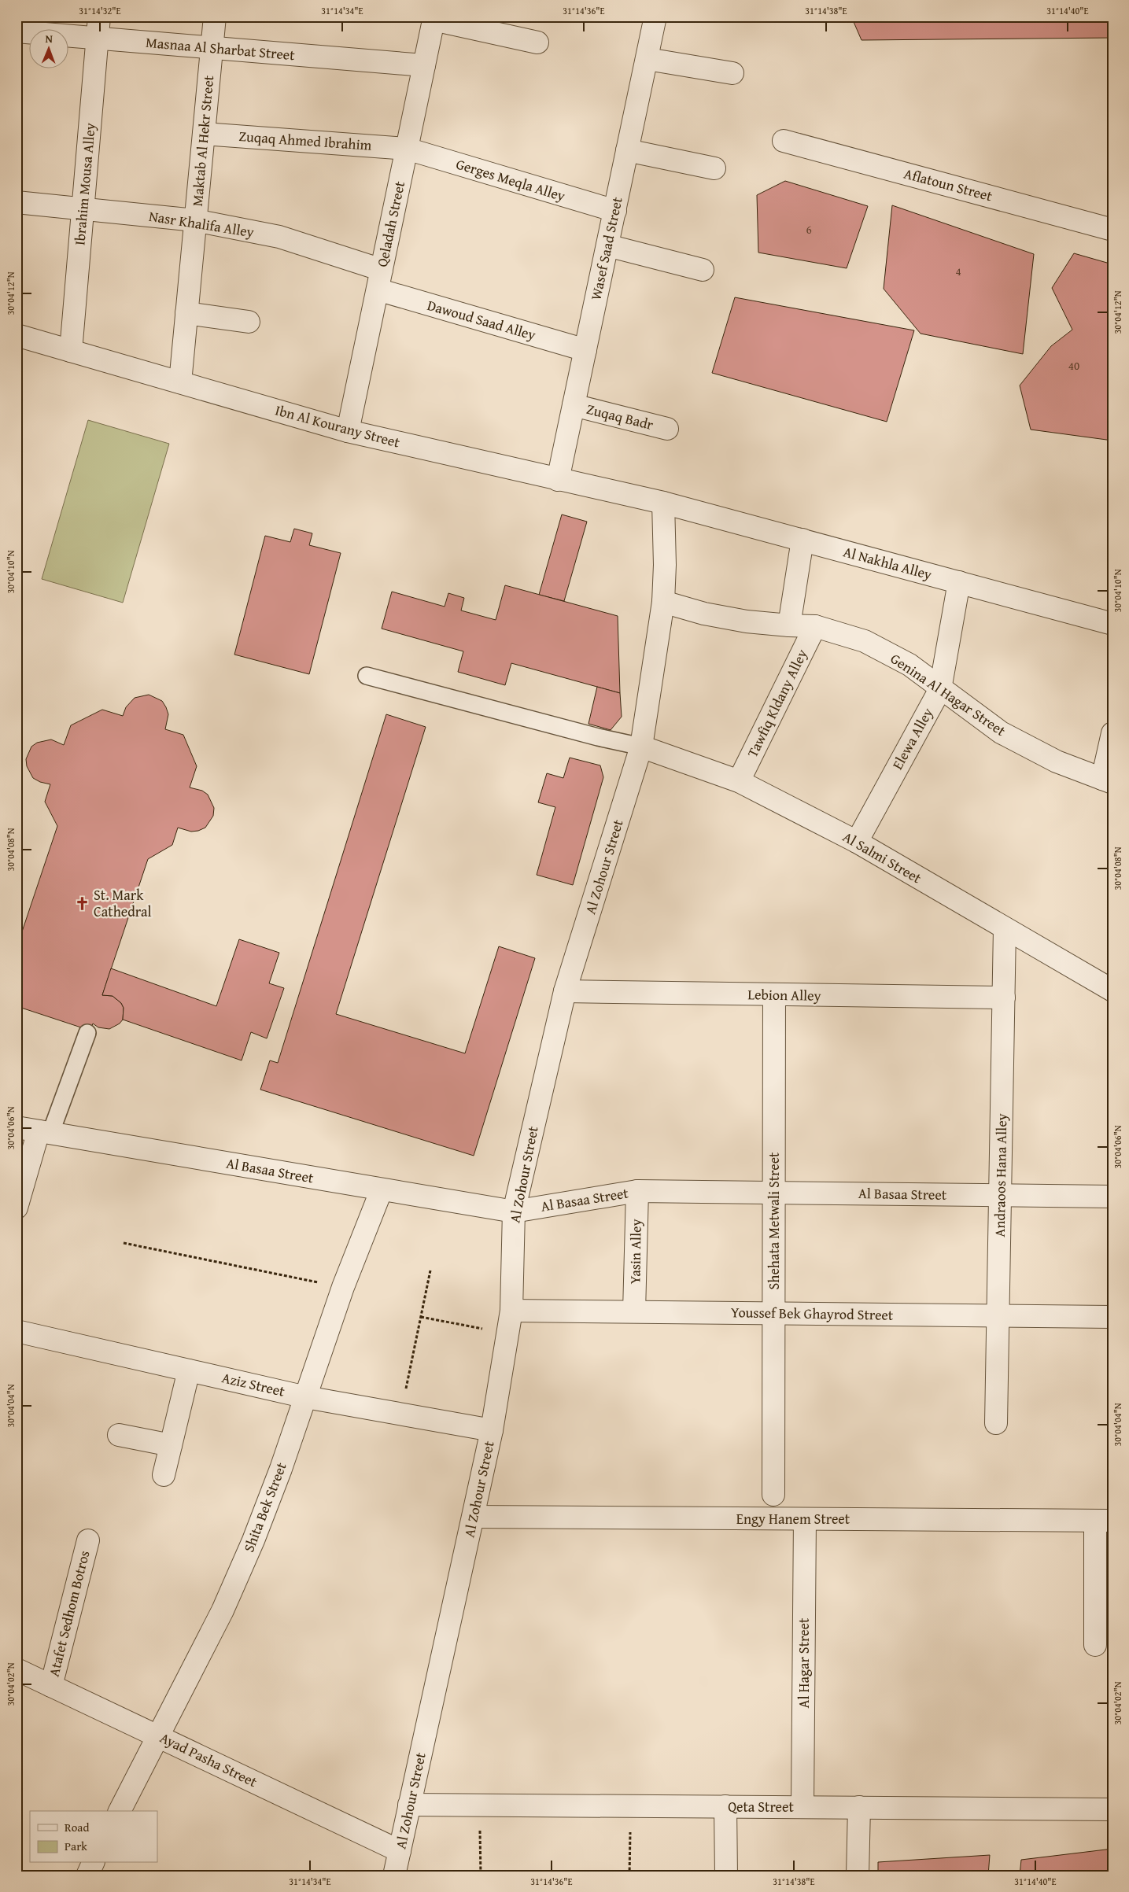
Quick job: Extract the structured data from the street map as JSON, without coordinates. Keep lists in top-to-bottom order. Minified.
{"streets":{"street":["Masnaa Al Sharbat Street","Maktab Al Hekr Street","Zuqaq Ahmed Ibrahim","Gerges Meqla Alley","Ibrahim Mousa Alley","Aflatoun Street","Nasr Khalifa Alley","Qeladah Street","Wasef Saad Street","Dawoud Saad Alley","Zuqaq Badr","Ibn Al Kourany Street","Al Nakhla Alley","Genina Al Hagar Street","Tawfiq Kldany Alley","Elewa Alley","Al Salmi Street","Al Zohour Street","Lebion Alley","Al Basaa Street","Andraoos Hana Alley","Shehata Metwali Street","Yasin Alley","Youssef Bek Ghayrod Street","Aziz Street","Shita Bek Street","Engy Hanem Street","Atafet Sedhom Botros","Al Hagar Street","Ayad Pasha Street","Qeta Street"]},"crossings":[["Masnaa Al Sharbat Street","Maktab Al Hekr Street"],["Masnaa Al Sharbat Street","Ibrahim Mousa Alley"],["Masnaa Al Sharbat Street","Qeladah Street"],["Maktab Al Hekr Street","Zuqaq Ahmed Ibrahim"],["Maktab Al Hekr Street","Nasr Khalifa Alley"],["Maktab Al Hekr Street","Ibn Al Kourany Street"],["Zuqaq Ahmed Ibrahim","Gerges Meqla Alley"],["Zuqaq Ahmed Ibrahim","Qeladah Street"],["Gerges Meqla Alley","Qeladah Street"],["Gerges Meqla Alley","Wasef Saad Street"],["Ibrahim Mousa Alley","Nasr Khalifa Alley"],["Ibrahim Mousa Alley","Ibn Al Kourany Street"],["Nasr Khalifa Alley","Qeladah Street"],["Nasr Khalifa Alley","Dawoud Saad Alley"],["Qeladah Street","Dawoud Saad Alley"],["Qeladah Street","Ibn Al Kourany Street"],["Wasef Saad Street","Dawoud Saad Alley"],["Wasef Saad Street","Zuqaq Badr"],["Wasef Saad Street","Ibn Al Kourany Street"],["Ibn Al Kourany Street","Al Nakhla Alley"],["Ibn Al Kourany Street","Al Zohour Street"],["Al Nakhla Alley","Elewa Alley"],["Al Nakhla Alley","Al Zohour Street"],["Genina Al Hagar Street","Tawfiq Kldany Alley"],["Genina Al Hagar Street","Elewa Alley"],["Genina Al Hagar Street","Al Zohour Street"],["Tawfiq Kldany Alley","Al Salmi Street"],["Elewa Alley","Al Salmi Street"],["Al Salmi Street","Al Zohour Street"],["Al Salmi Street","Andraoos Hana Alley"],["Al Zohour Street","Lebion Alley"],["Al Zohour Street","Al Basaa Street"],["Al Zohour Street","Youssef Bek Ghayrod Street"],["Al Zohour Street","Aziz Street"],["Al Zohour Street","Engy Hanem Street"],["Al Zohour Street","Ayad Pasha Street"],["Al Zohour Street","Qeta Street"],["Lebion Alley","Andraoos Hana Alley"],["Lebion Alley","Shehata Metwali Street"],["Al Basaa Street","Andraoos Hana Alley"],["Al Basaa Street","Shehata Metwali Street"],["Al Basaa Street","Yasin Alley"],["Al Basaa Street","Shita Bek Street"],["Andraoos Hana Alley","Youssef Bek Ghayrod Street"],["Shehata Metwali Street","Youssef Bek Ghayrod Street"],["Yasin Alley","Youssef Bek Ghayrod Street"],["Aziz Street","Shita Bek Street"],["Shita Bek Street","Ayad Pasha Street"],["Engy Hanem Street","Al Hagar Street"],["Atafet Sedhom Botros","Ayad Pasha Street"],["Al Hagar Street","Qeta Street"]],"places":{"church":["St. Mark Cathedral"]},"house_numbers":["6","4","40"],"legend":["Road","Park"],"north":"top","coordinates":["31°14'32\"E","31°14'34\"E","31°14'36\"E","31°14'38\"E","31°14'40\"E","30°04'12\"N","30°04'10\"N","30°04'08\"N","30°04'06\"N","30°04'04\"N","30°04'02\"N"]}
